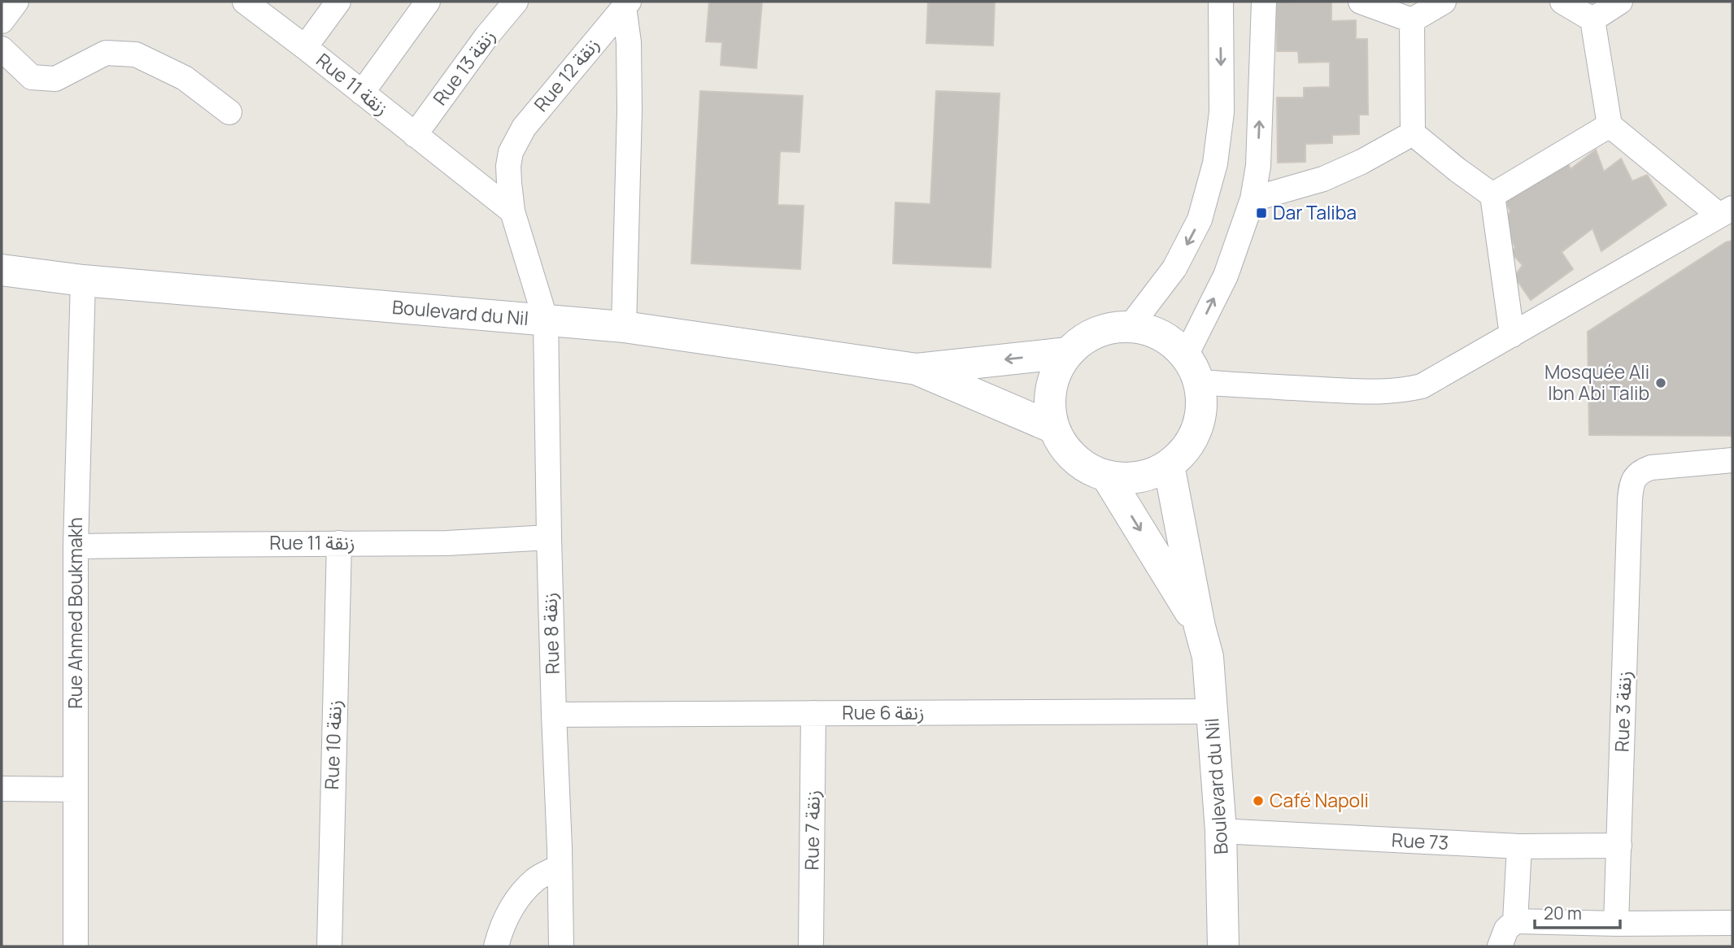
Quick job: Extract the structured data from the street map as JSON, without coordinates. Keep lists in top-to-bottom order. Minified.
{"streets":{"street":["Rue 13 زنقة","Rue 12 زنقة","Rue 11 زنقة","Boulevard du Nil","Rue Ahmed Boukmakh","Rue 8 زنقة","Rue 3 زنقة","Rue 6 زنقة","Rue 10 زنقة","Rue 7 زنقة","Rue 73"]},"crossings":[["Rue 13 زنقة","Rue 11 زنقة"],["Rue 12 زنقة","Rue 8 زنقة"],["Rue 11 زنقة","Rue Ahmed Boukmakh"],["Rue 11 زنقة","Rue 8 زنقة"],["Rue 11 زنقة","Rue 10 زنقة"],["Boulevard du Nil","Rue Ahmed Boukmakh"],["Boulevard du Nil","Rue 8 زنقة"],["Boulevard du Nil","Rue 6 زنقة"],["Boulevard du Nil","Rue 73"],["Rue 8 زنقة","Rue 6 زنقة"],["Rue 3 زنقة","Rue 73"],["Rue 6 زنقة","Rue 7 زنقة"]],"places":{"transit":["Dar Taliba"],"other":["Mosquée Ali Ibn Abi Talib","Café Napoli"]},"scale_bar":"20 m"}
